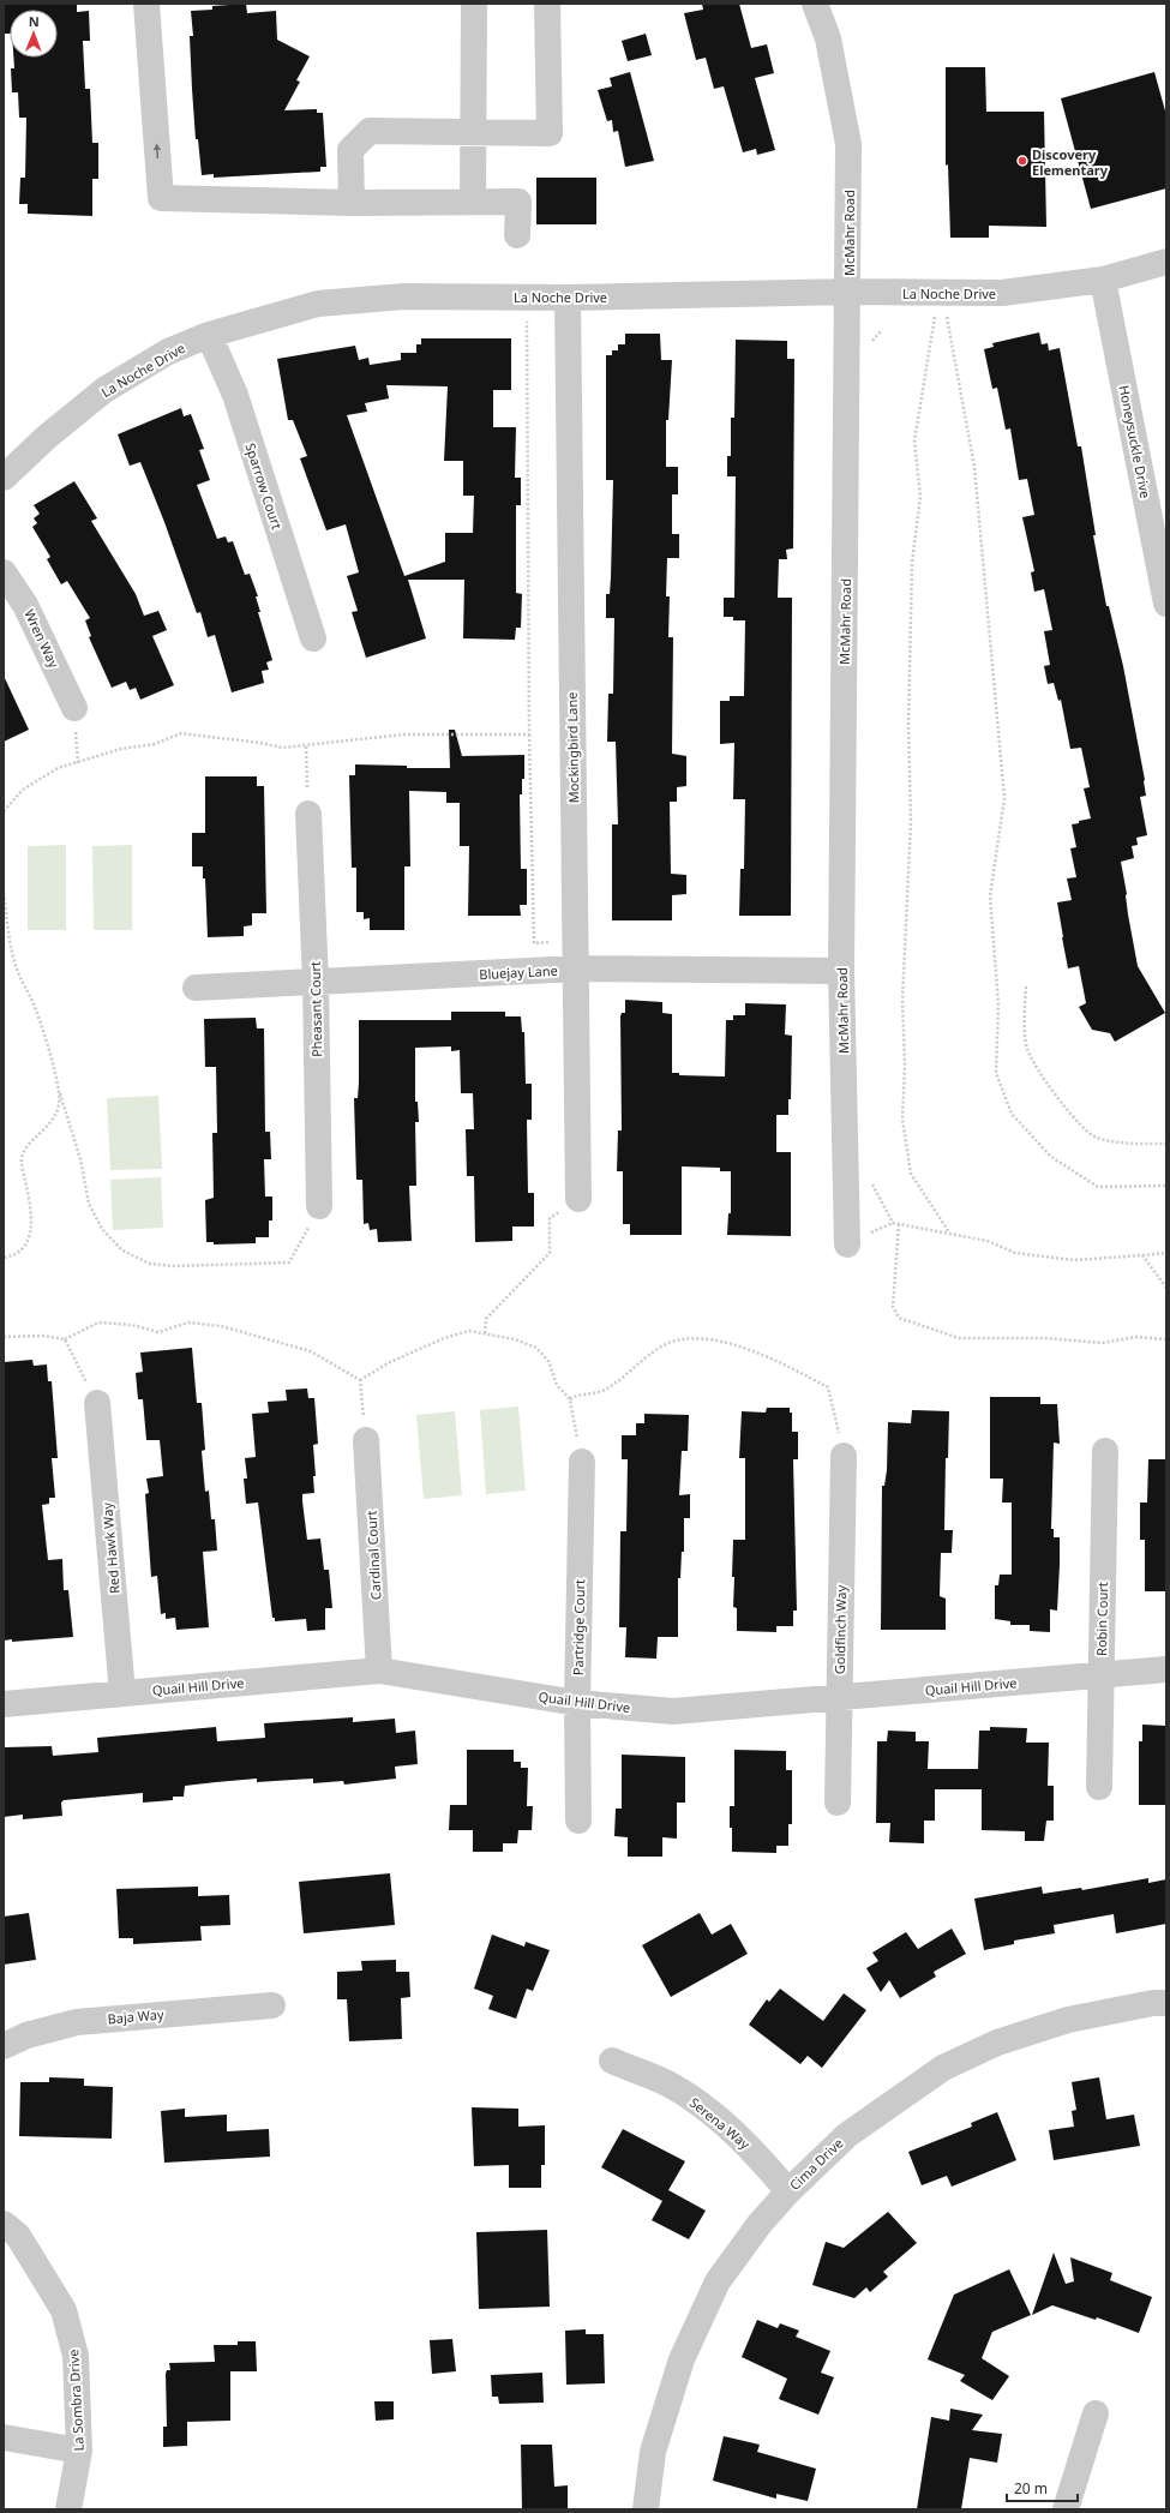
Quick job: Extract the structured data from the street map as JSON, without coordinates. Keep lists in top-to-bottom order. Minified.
{"streets":{"street":["McMahr Road","La Noche Drive","Honeysuckle Drive","Sparrow Court","Wren Way","Mockingbird Lane","Bluejay Lane","Pheasant Court","Red Hawk Way","Cardinal Court","Robin Court","Partridge Court","Goldfinch Way","Quail Hill Drive","Baja Way","Serena Way","Cima Drive","La Sombra Drive"]},"crossings":[["McMahr Road","La Noche Drive"],["McMahr Road","Bluejay Lane"],["La Noche Drive","Honeysuckle Drive"],["La Noche Drive","Sparrow Court"],["La Noche Drive","Mockingbird Lane"],["Mockingbird Lane","Bluejay Lane"],["Bluejay Lane","Pheasant Court"],["Red Hawk Way","Quail Hill Drive"],["Cardinal Court","Quail Hill Drive"],["Robin Court","Quail Hill Drive"],["Partridge Court","Quail Hill Drive"],["Goldfinch Way","Quail Hill Drive"],["Serena Way","Cima Drive"]],"places":["Discovery Elementary"],"scale_bar":"20 m","north":"top"}
